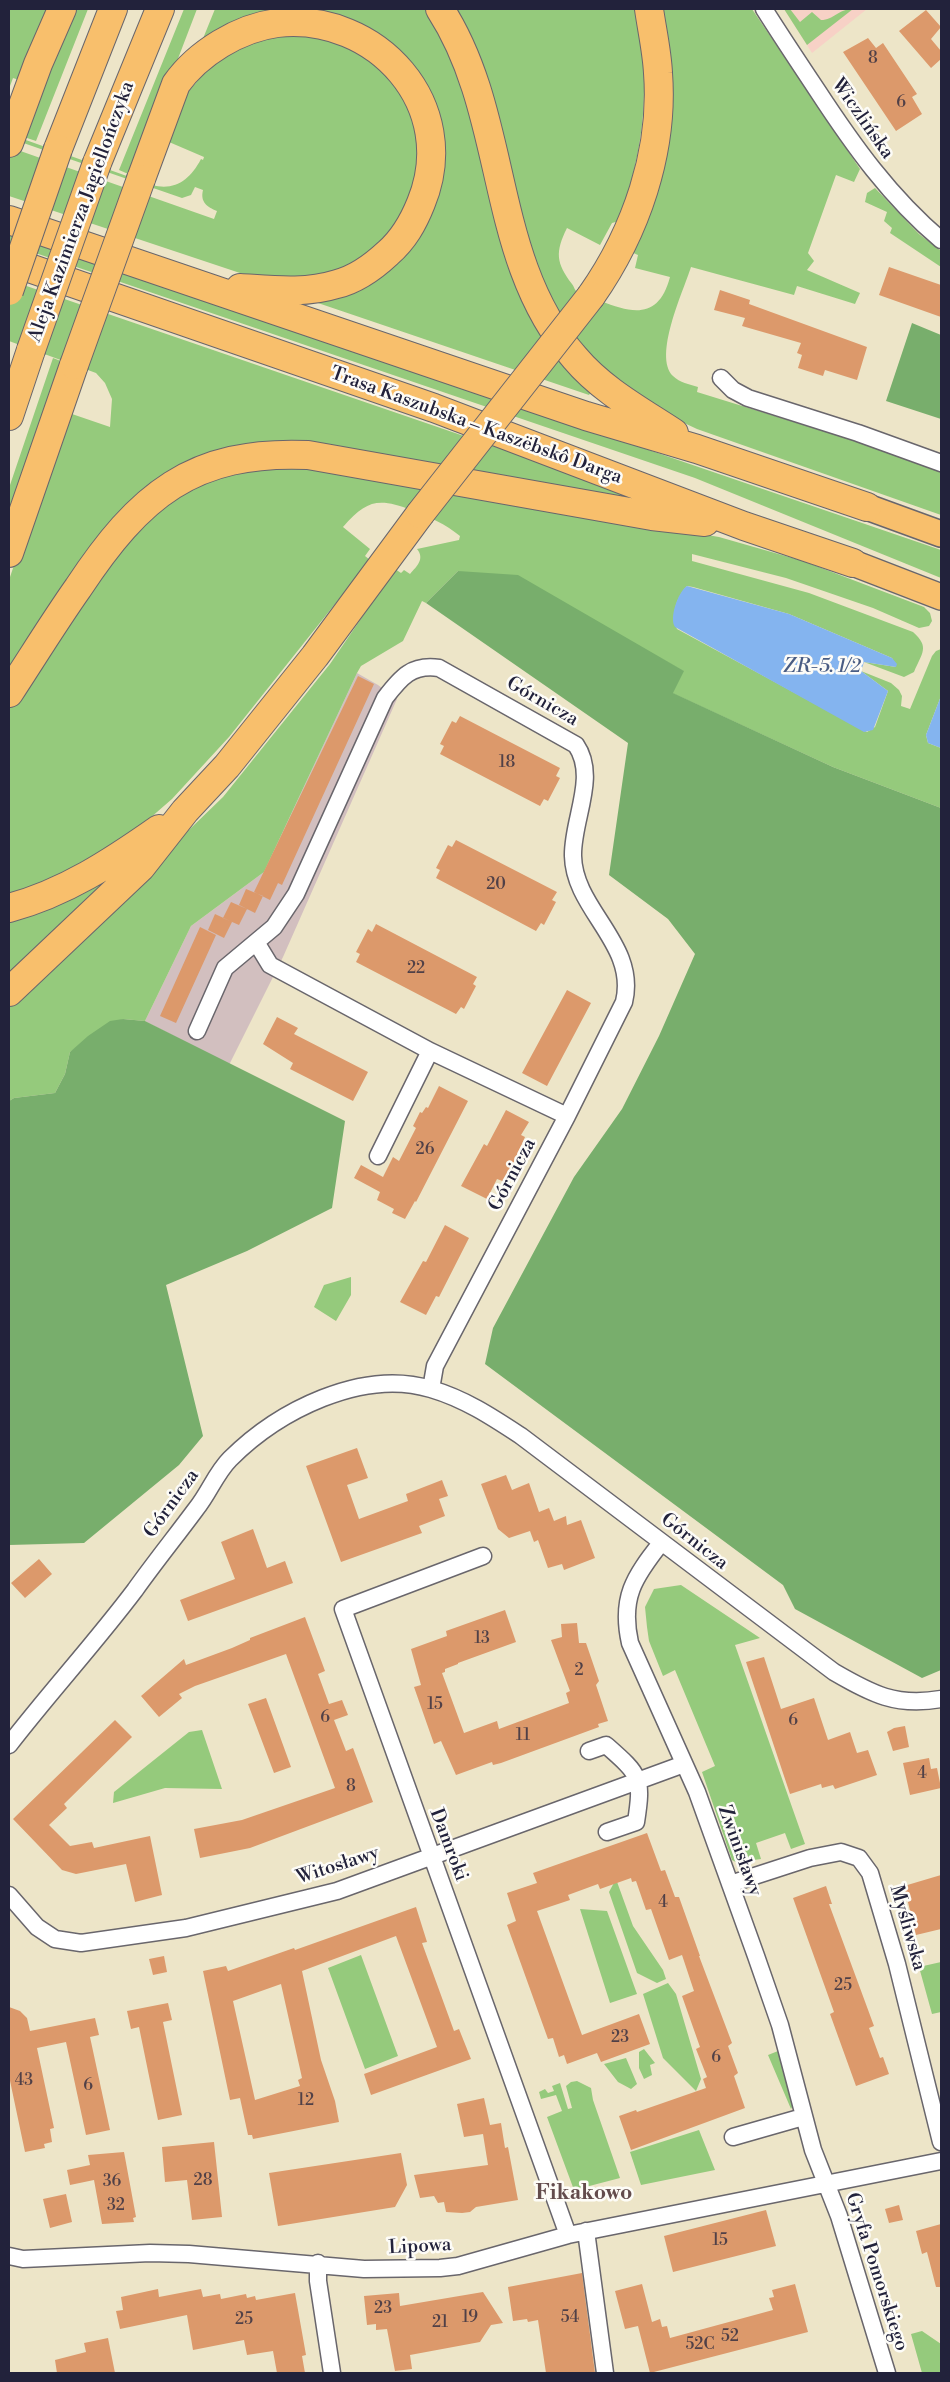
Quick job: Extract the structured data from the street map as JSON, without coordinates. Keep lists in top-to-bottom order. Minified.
{"streets":{"highway":["Aleja Kazimierza Jagiellończyka","Trasa Kaszubska – Kaszëbskô Darga"],"street":["Wiczlińska","Górnicza","Damroki","Zwinisławy","Witosławy","Myśliwska","Lipowa","Gryfa Pomorskiego"]},"crossings":[["Górnicza","Zwinisławy"],["Damroki","Witosławy"],["Damroki","Lipowa"],["Zwinisławy","Witosławy"],["Zwinisławy","Myśliwska"],["Zwinisławy","Lipowa"],["Zwinisławy","Gryfa Pomorskiego"],["Lipowa","Gryfa Pomorskiego"]],"districts":["Fikakowo"],"water":["ZR-5. 1/2"],"house_numbers":["8","6","18","20","22","26","13","2","15","6","6","11","4","8","4","25","23","6","43","6","12","28","36","32","15","23","19","54","25","21","52","52C"]}
